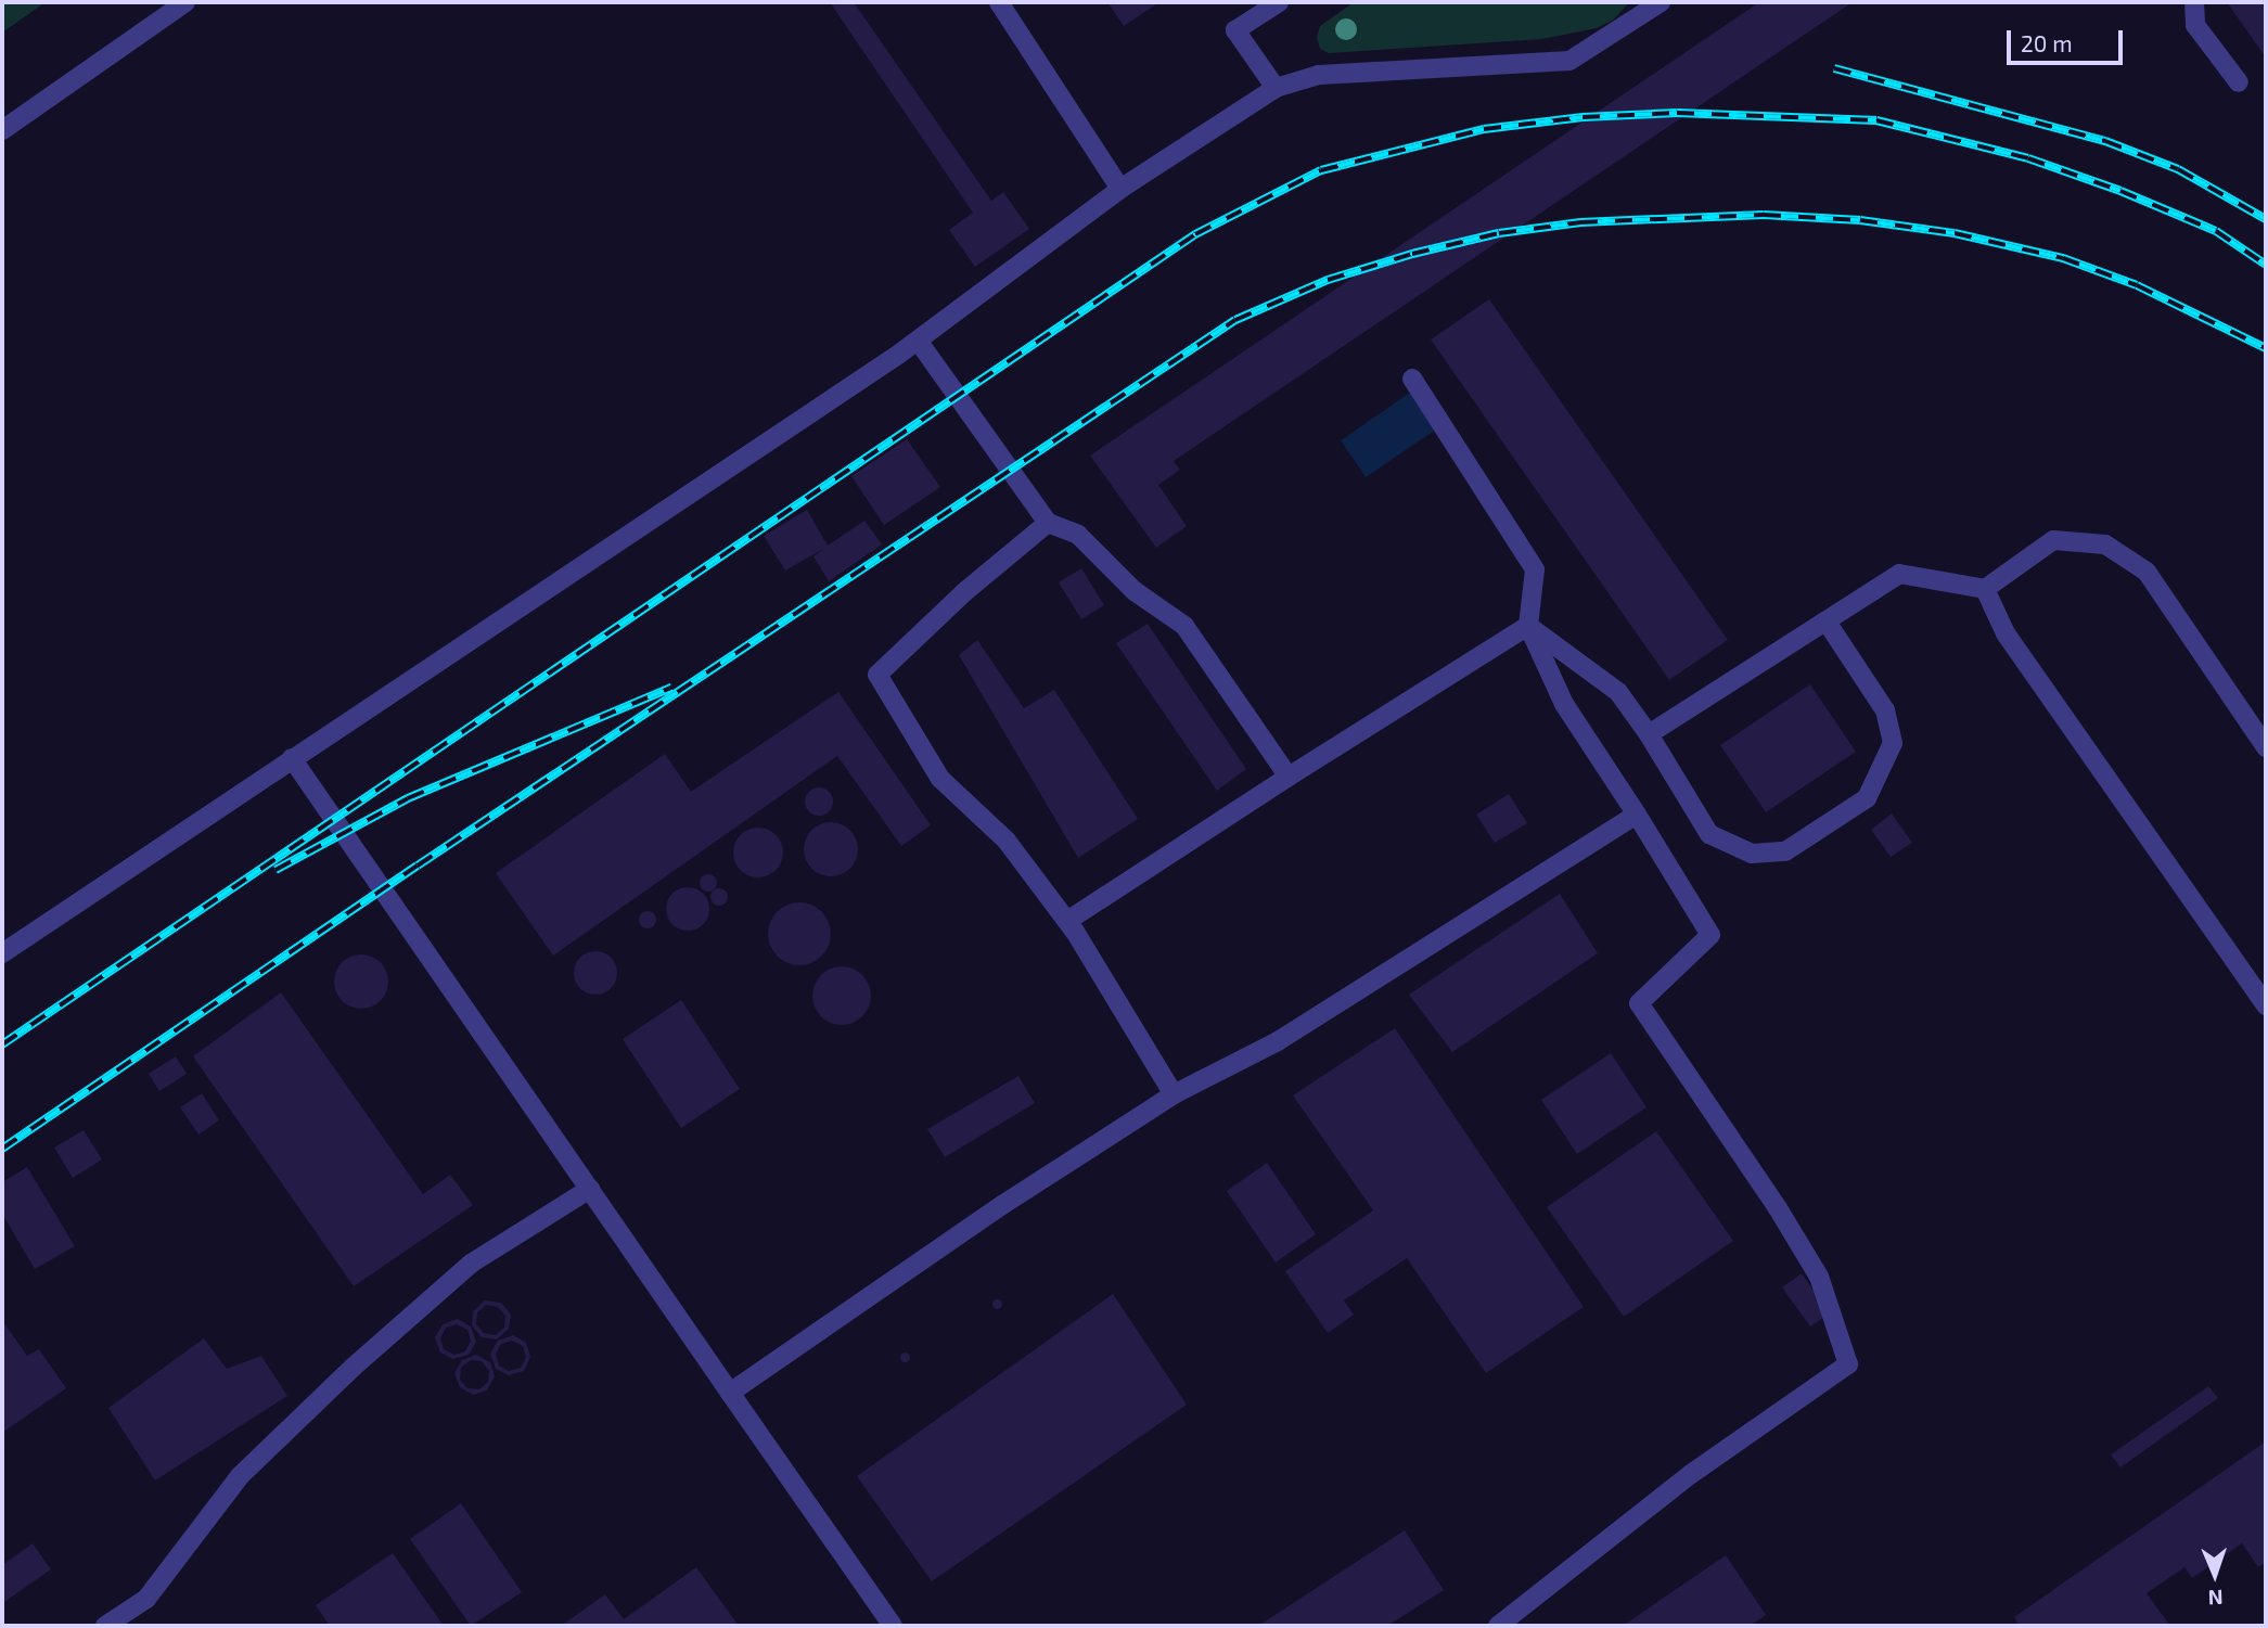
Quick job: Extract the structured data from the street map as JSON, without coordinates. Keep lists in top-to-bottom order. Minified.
{"scale_bar":"20 m","north":"bottom"}
